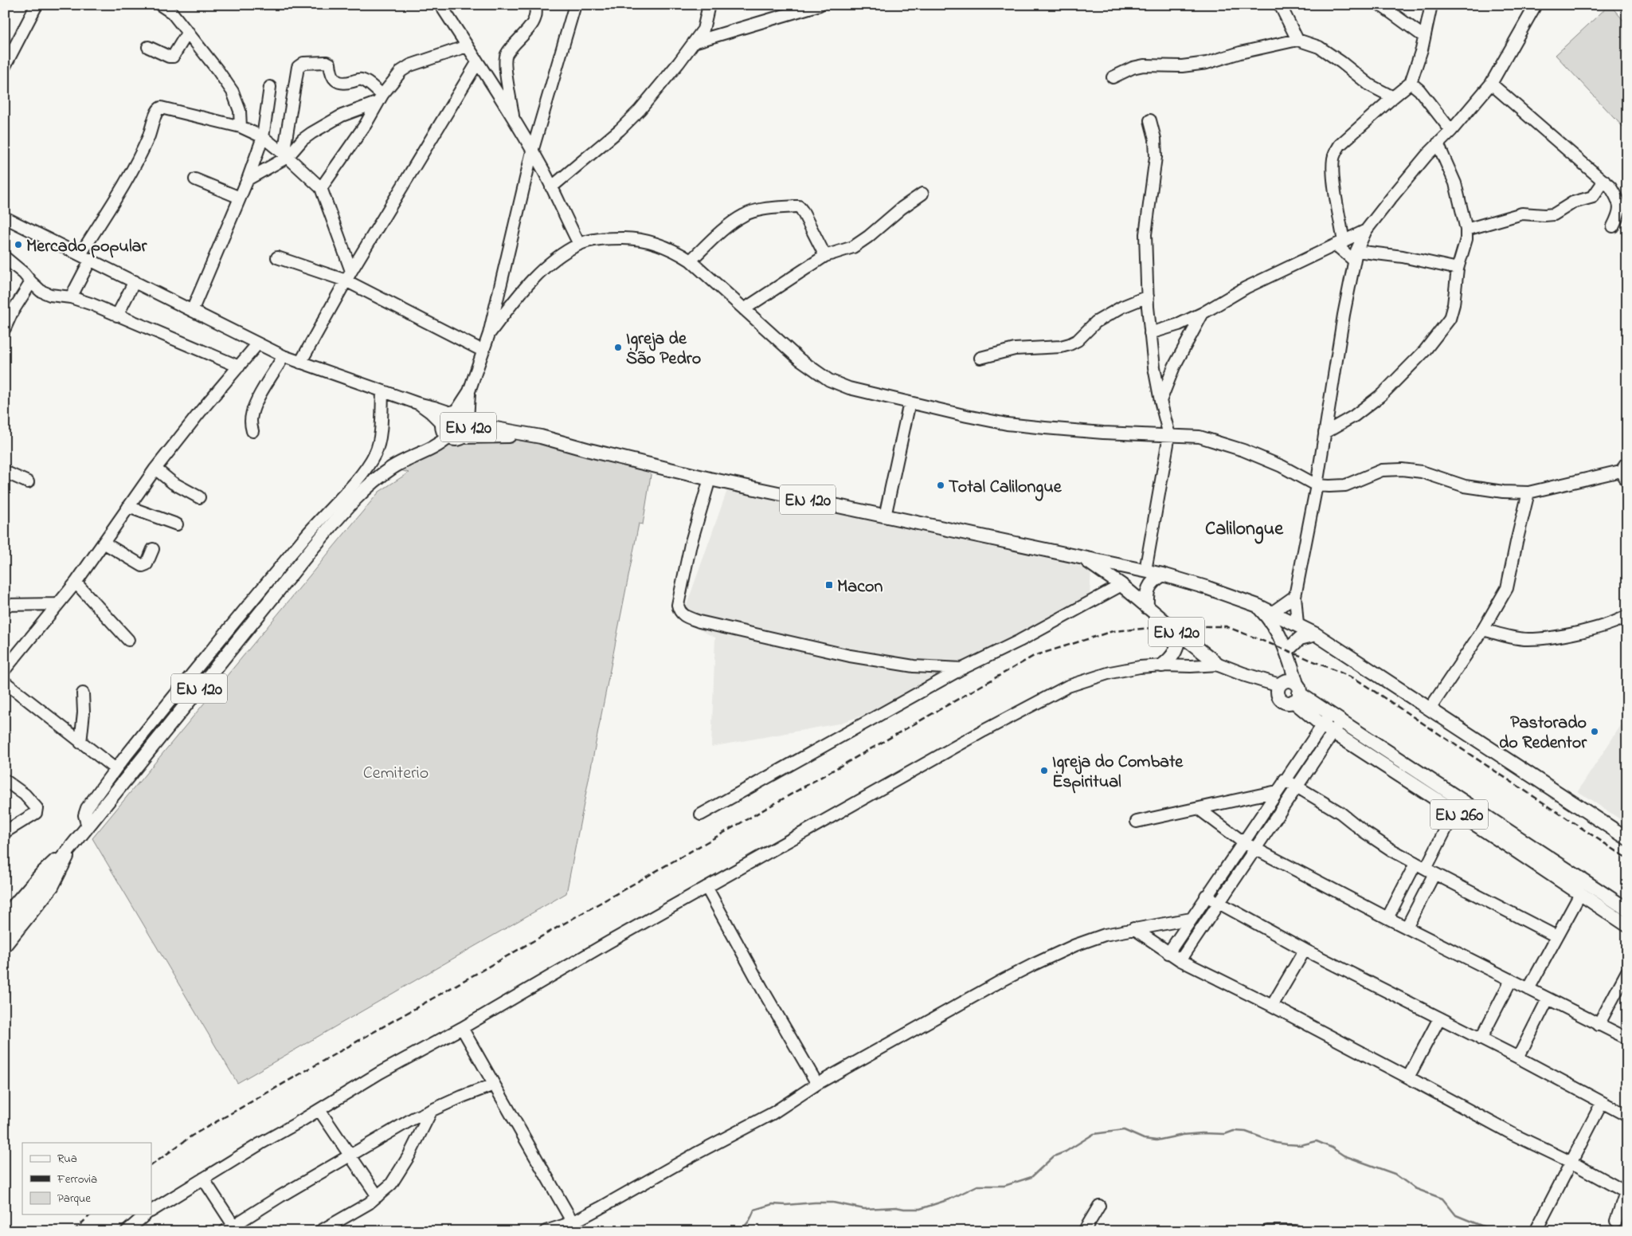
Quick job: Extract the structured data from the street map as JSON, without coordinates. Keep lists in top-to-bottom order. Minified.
{"streets":{"main road":["EN 120","EN 260"]},"crossings":[["EN 120","EN 260"]],"districts":["Calilongue"],"parks":["Cemiterio"],"places":{"other":["Mercado popular","Igreja de São Pedro","Total Calilongue","Pastorado do Redentor","Igreja do Combate Espiritual"],"transit":["Macon"]},"legend":["Rua","Ferrovia","Parque"]}
